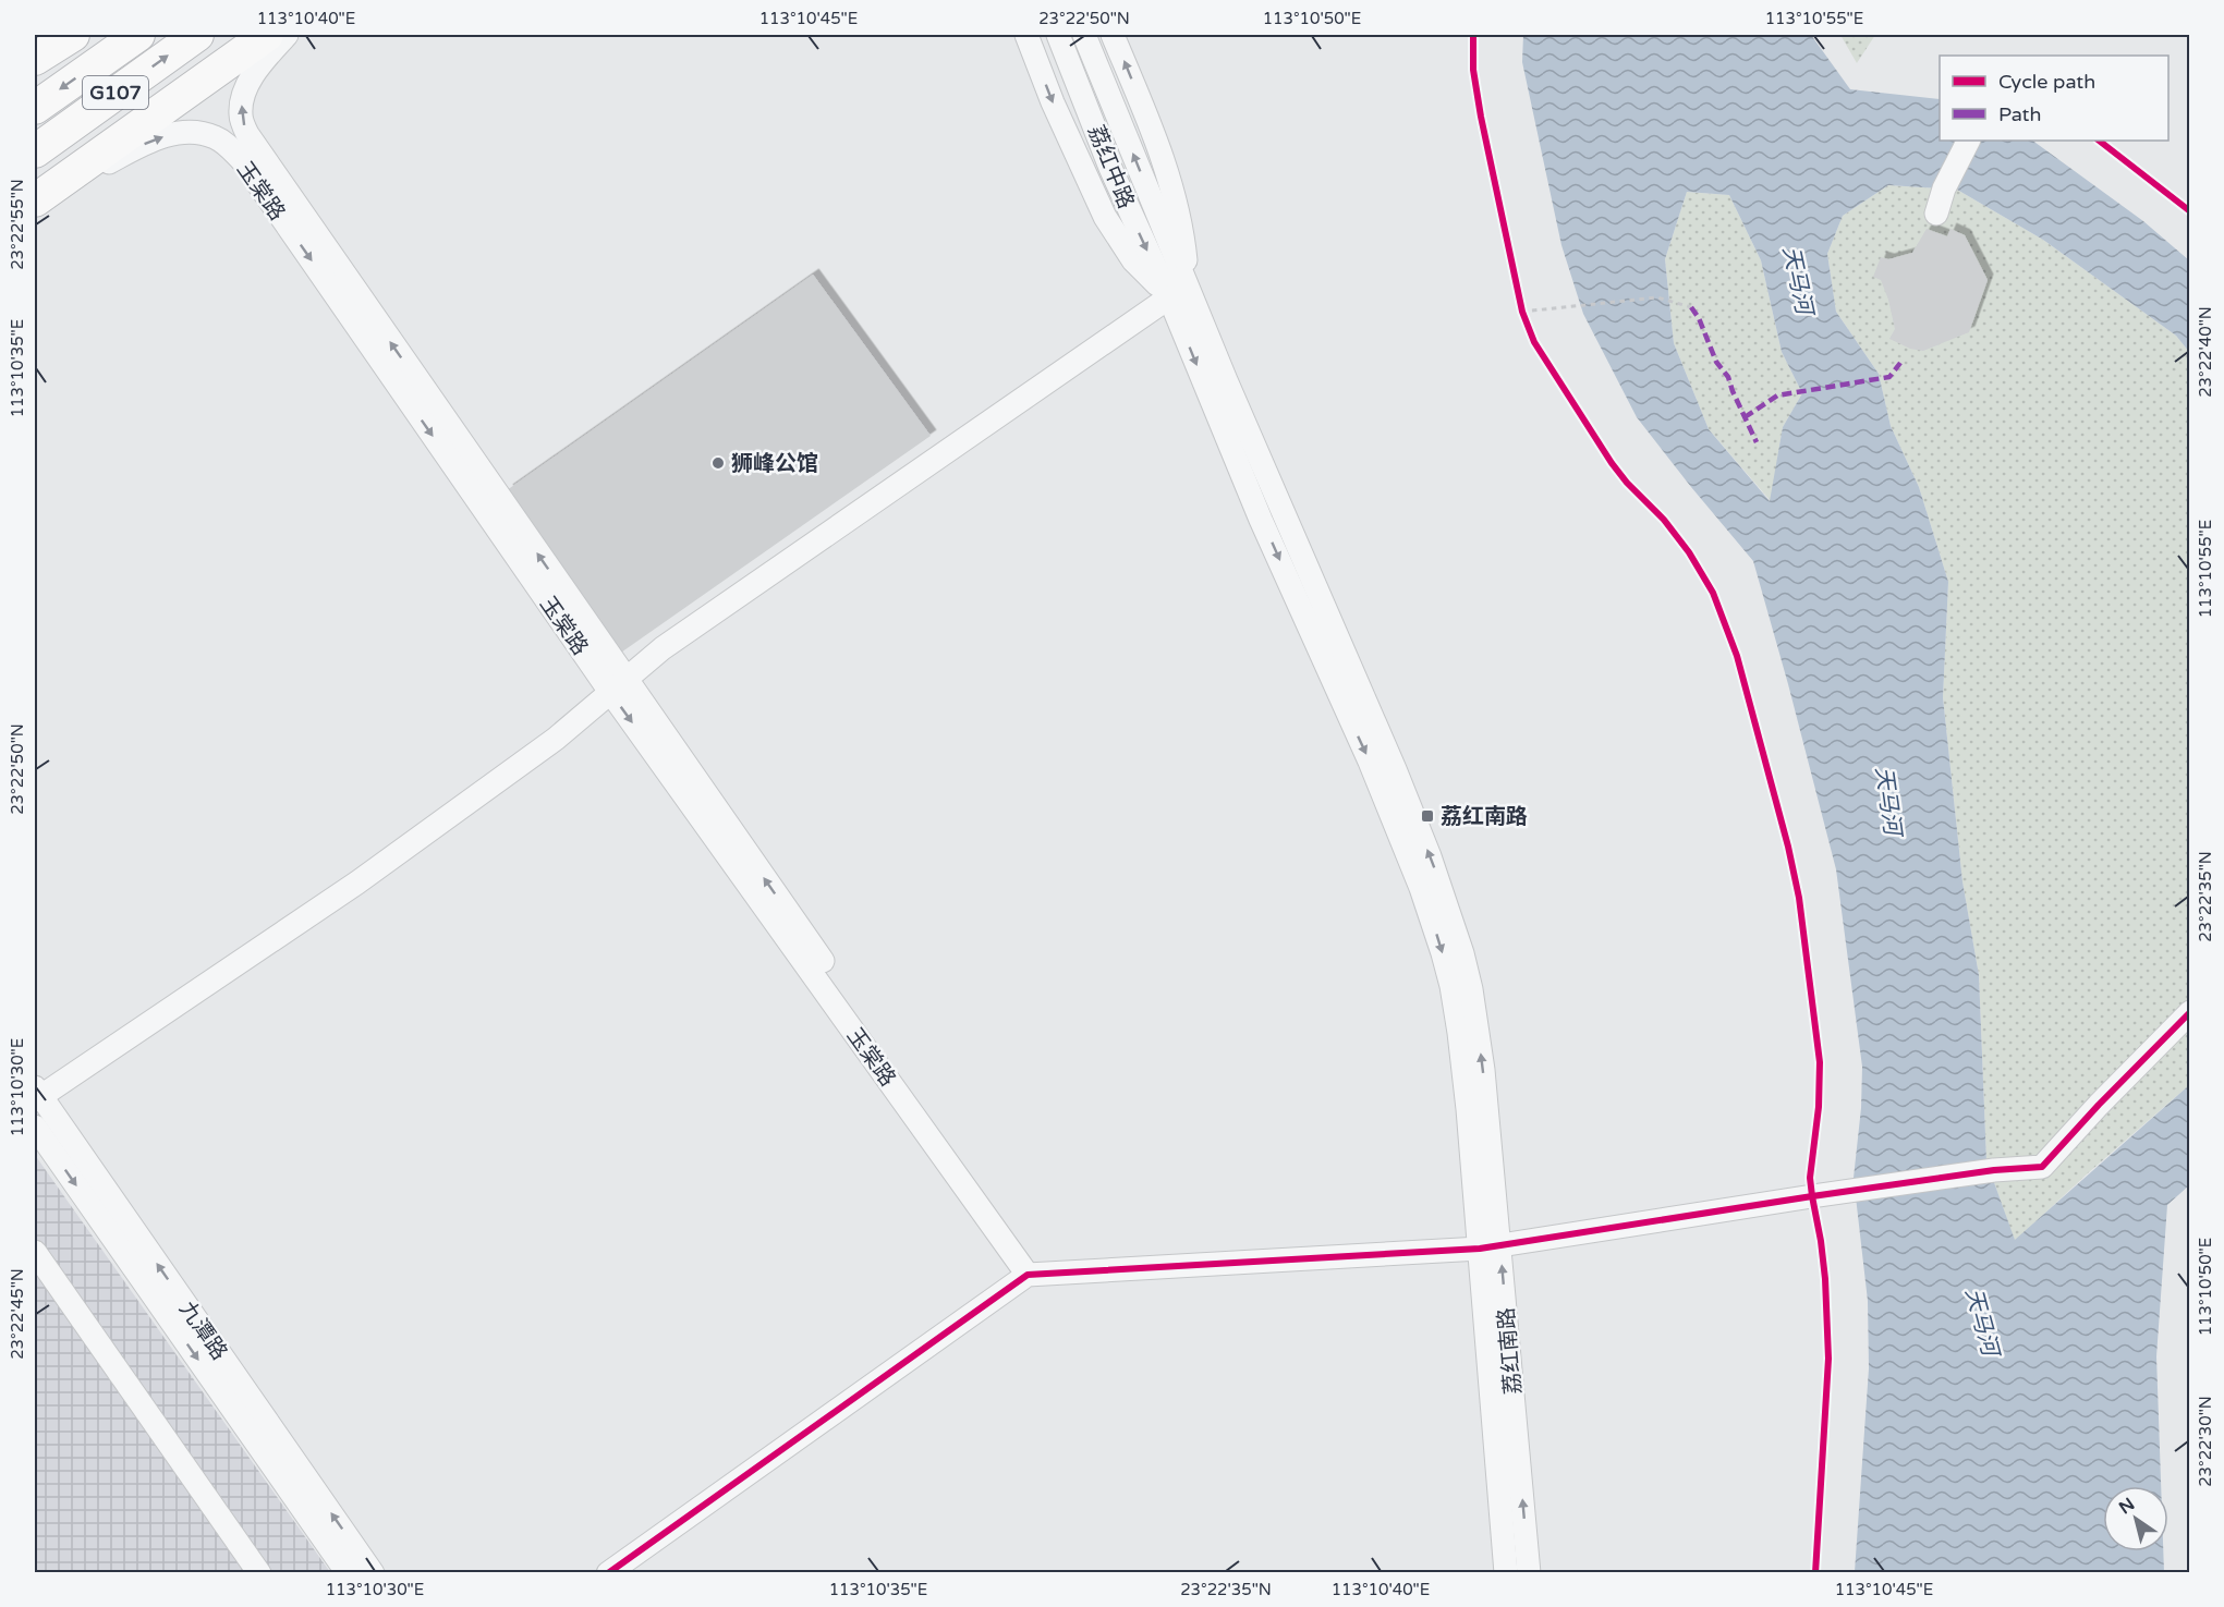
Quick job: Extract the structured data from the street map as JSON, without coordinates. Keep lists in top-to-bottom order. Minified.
{"streets":{"highway":["G107"],"street":["荔红中路","玉棠路","九潭路","荔红南路"]},"crossings":[["荔红中路","荔红南路"]],"water":["天马河"],"places":{"other":["狮峰公馆"],"transit":["荔红南路"]},"legend":["Cycle path","Path"],"north":"top left","coordinates":["113°10'40\"E","113°10'45\"E","23°22'50\"N","113°10'50\"E","113°10'55\"E","23°22'55\"N","23°22'40\"N","113°10'35\"E","23°22'35\"N","113°10'30\"E","23°22'45\"N","23°22'30\"N"]}
